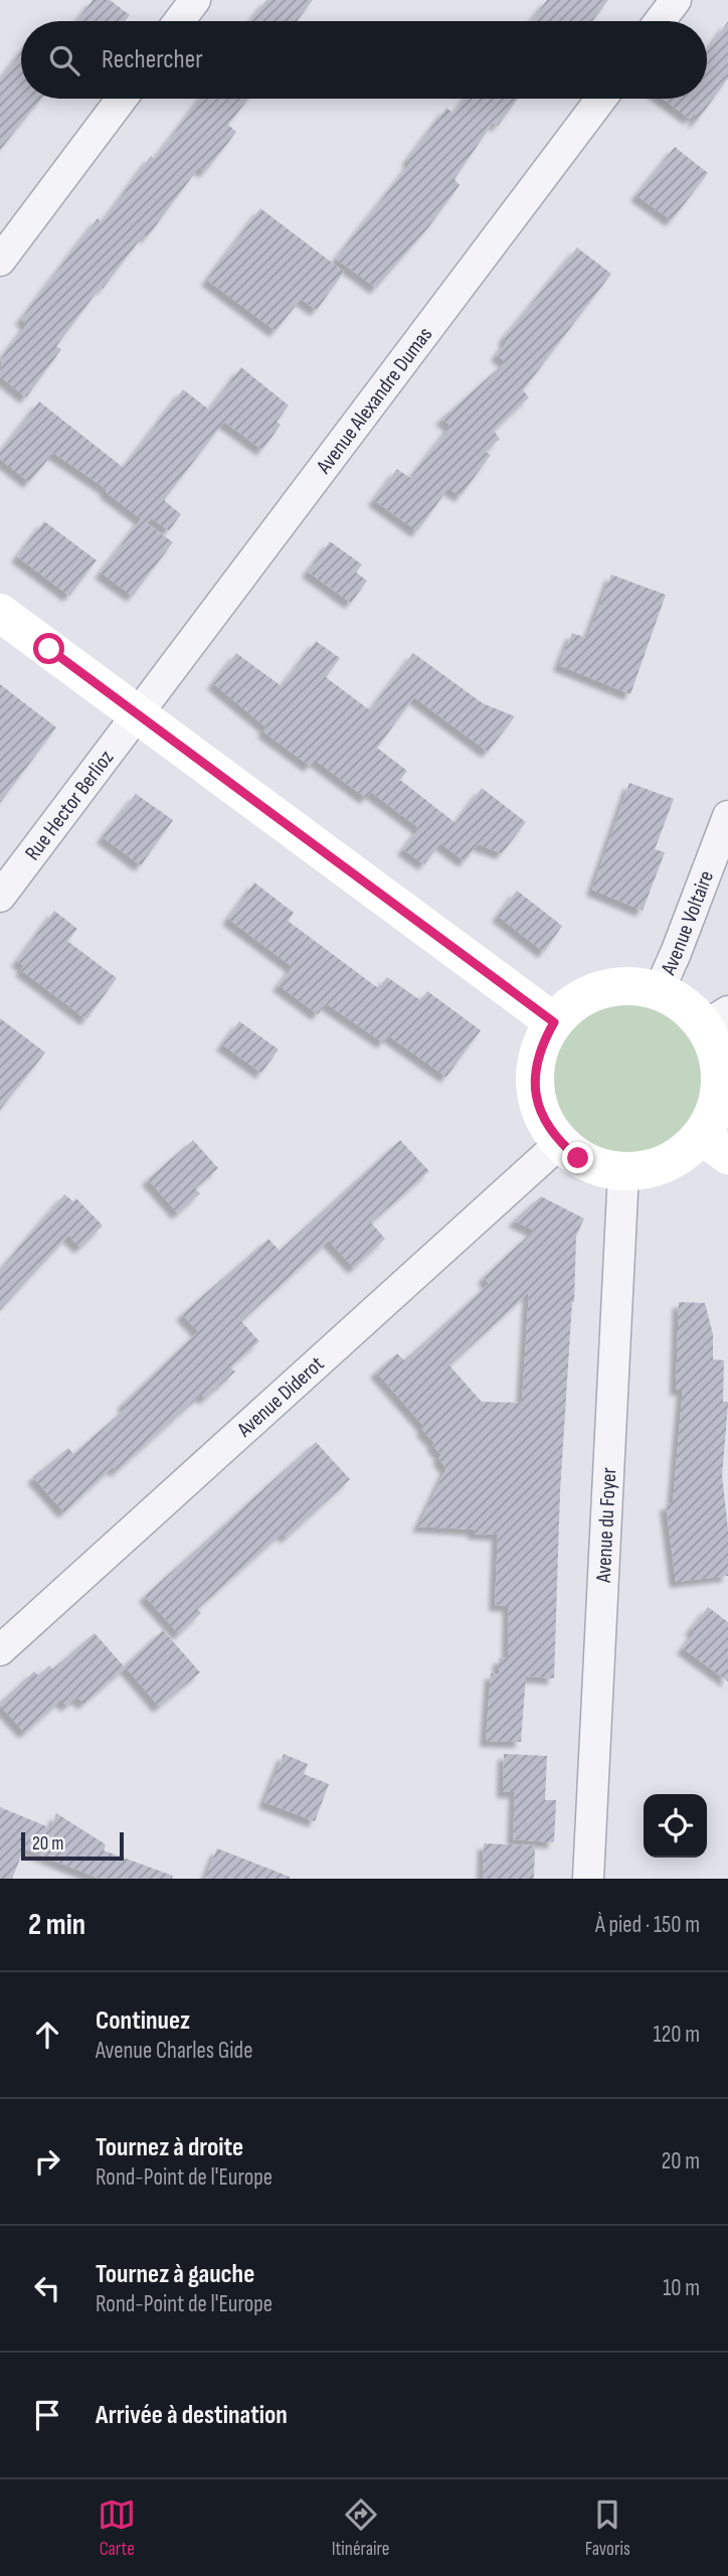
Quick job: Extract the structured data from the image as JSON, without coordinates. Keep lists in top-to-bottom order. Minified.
{"streets":{"street":["Avenue Alexandre Dumas","Rue Hector Berlioz","Avenue Voltaire","Avenue Diderot","Avenue du Foyer"]},"crossings":[["Avenue Alexandre Dumas","Rue Hector Berlioz"],["Avenue Voltaire","Avenue Diderot"],["Avenue Voltaire","Avenue du Foyer"],["Avenue Diderot","Avenue du Foyer"]],"scale_bar":"20 m","page":{"search":"Rechercher","scale":"20 m","heading":["2 min","À pied · 150 m"],"list":[["Continuez","Avenue Charles Gide","120 m"],["Tournez à droite","Rond-Point de l'Europe","20 m"],["Tournez à gauche","Rond-Point de l'Europe","10 m"],"Arrivée à destination"],"nav":["Carte","Itinéraire","Favoris"]}}
